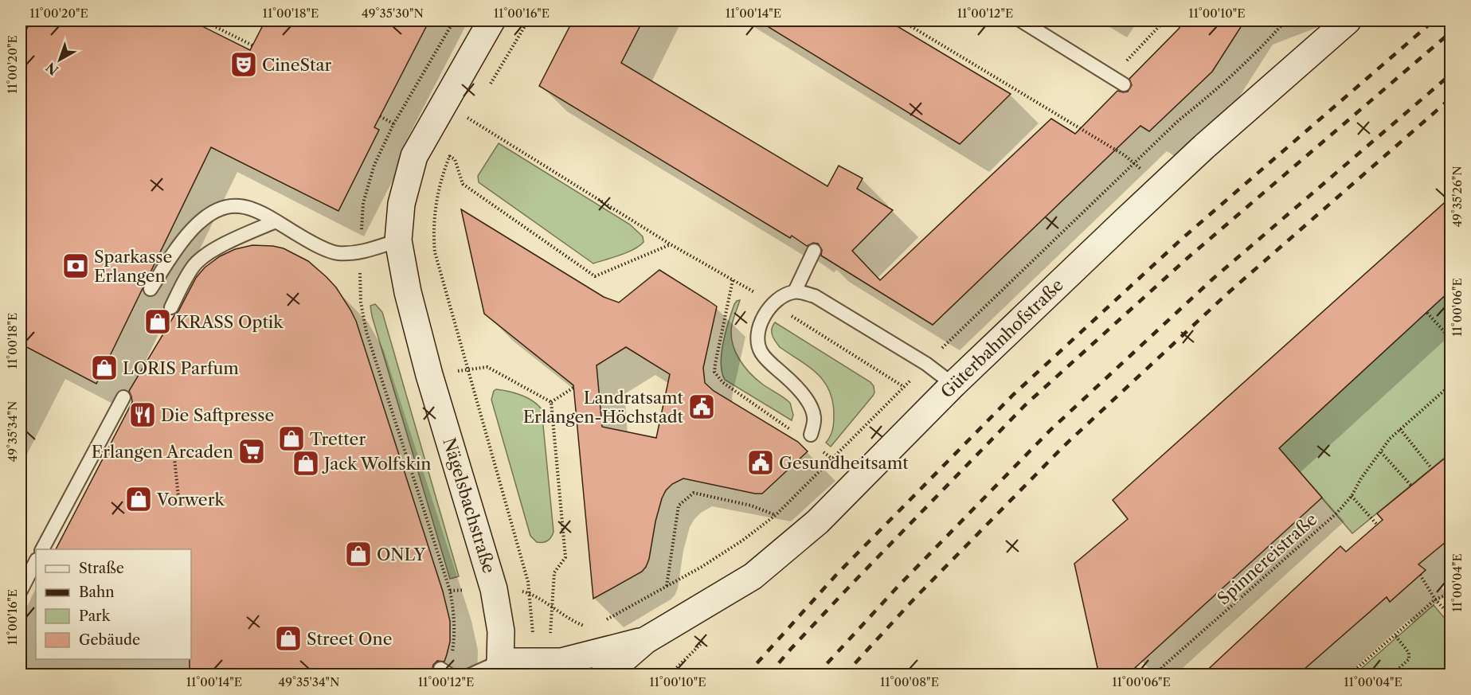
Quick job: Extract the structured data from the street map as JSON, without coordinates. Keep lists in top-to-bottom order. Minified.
{"streets":{"street":["Güterbahnhofstraße","Nägelsbachstraße"],"path":["Spinnereistraße"]},"crossings":[["Güterbahnhofstraße","Nägelsbachstraße"]],"places":{"theatre":["CineStar"],"bank":["Sparkasse Erlangen"],"shop":["KRASS Optik","LORIS Parfum","Tretter","Jack Wolfskin","Vorwerk","ONLY","Street One"],"public building":["Landratsamt Erlangen-Höchstadt","Gesundheitsamt"],"restaurant":["Die Saftpresse"],"supermarket":["Erlangen Arcaden"]},"legend":["Straße","Bahn","Park","Gebäude"],"north":"bottom left","coordinates":["11°00'20\"E","11°00'18\"E","49°35'30\"N","11°00'16\"E","11°00'14\"E","11°00'12\"E","11°00'10\"E","49°35'26\"N","11°00'06\"E","49°35'34\"N","11°00'04\"E","11°00'08\"E"]}
